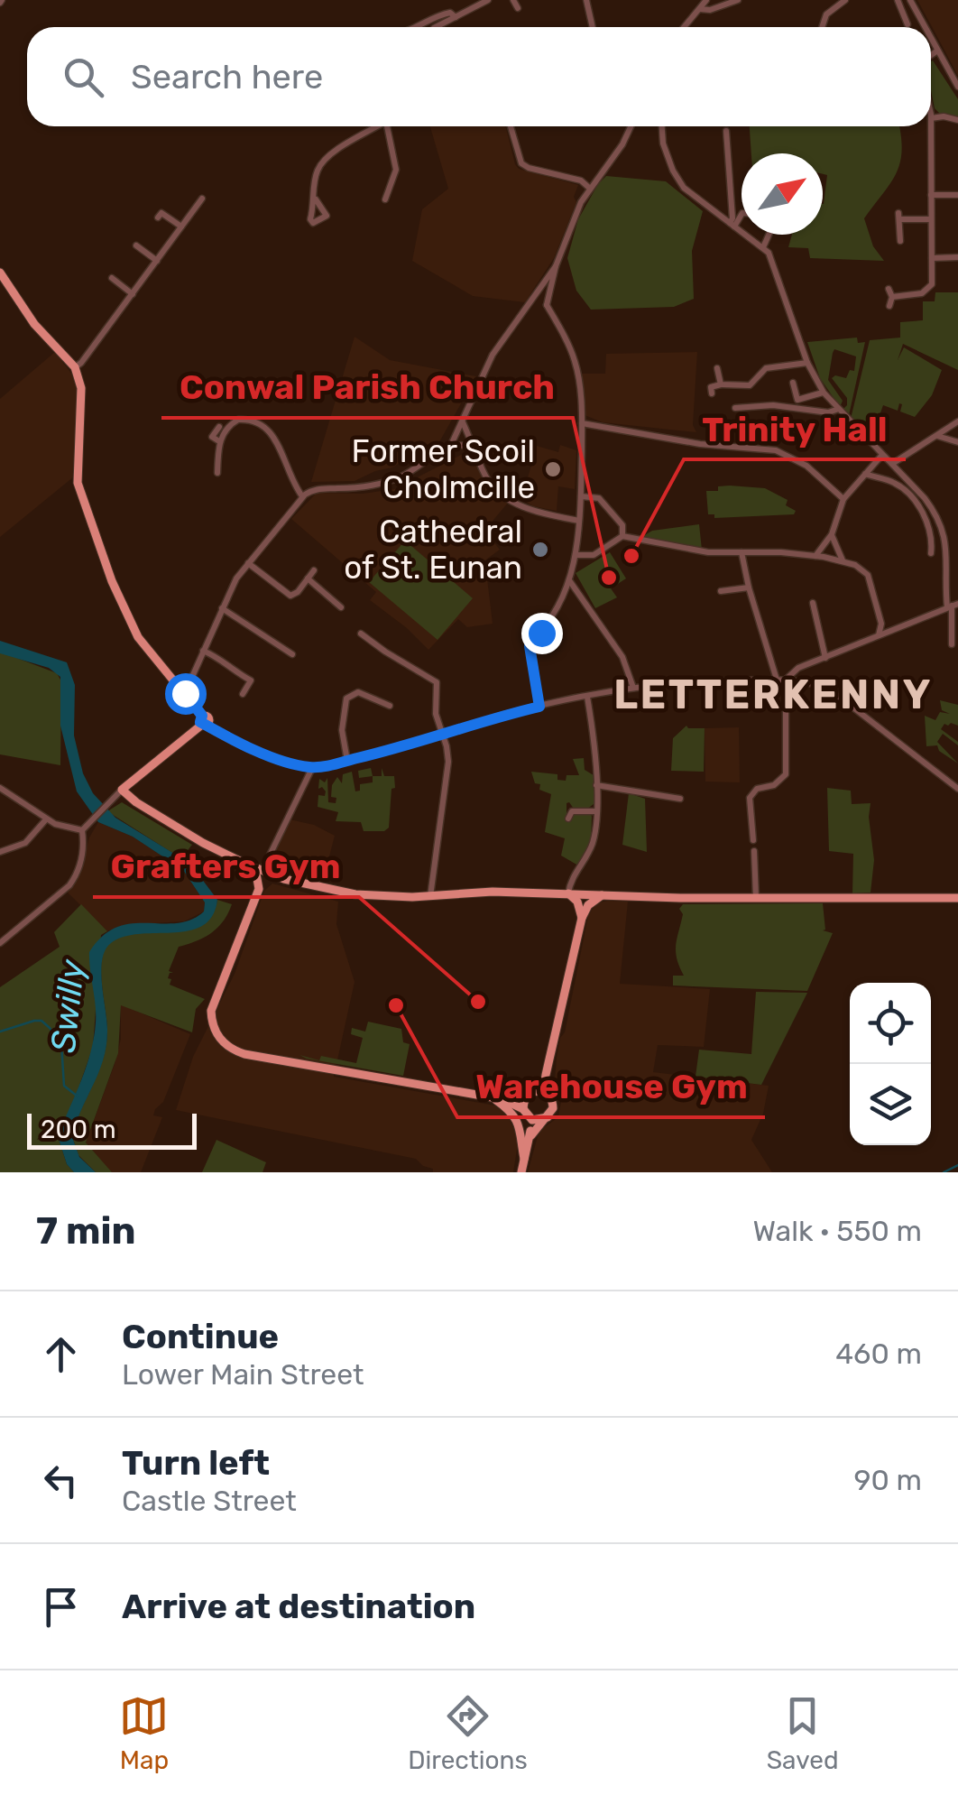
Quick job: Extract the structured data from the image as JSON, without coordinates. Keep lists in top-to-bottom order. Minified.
{"districts":["LETTERKENNY"],"water":["Swilly"],"places":["Former Scoil Cholmcille","Cathedral of St. Eunan","Trinity Hall","Conwal Parish Church","Grafters Gym","Warehouse Gym"],"scale_bar":"200 m","north":"top right","page":{"search":"Search here","scale":"200 m","heading":["7 min","Walk · 550 m"],"list":[["Continue","Lower Main Street","460 m"],["Turn left","Castle Street","90 m"],"Arrive at destination"],"nav":["Map","Directions","Saved"]}}
